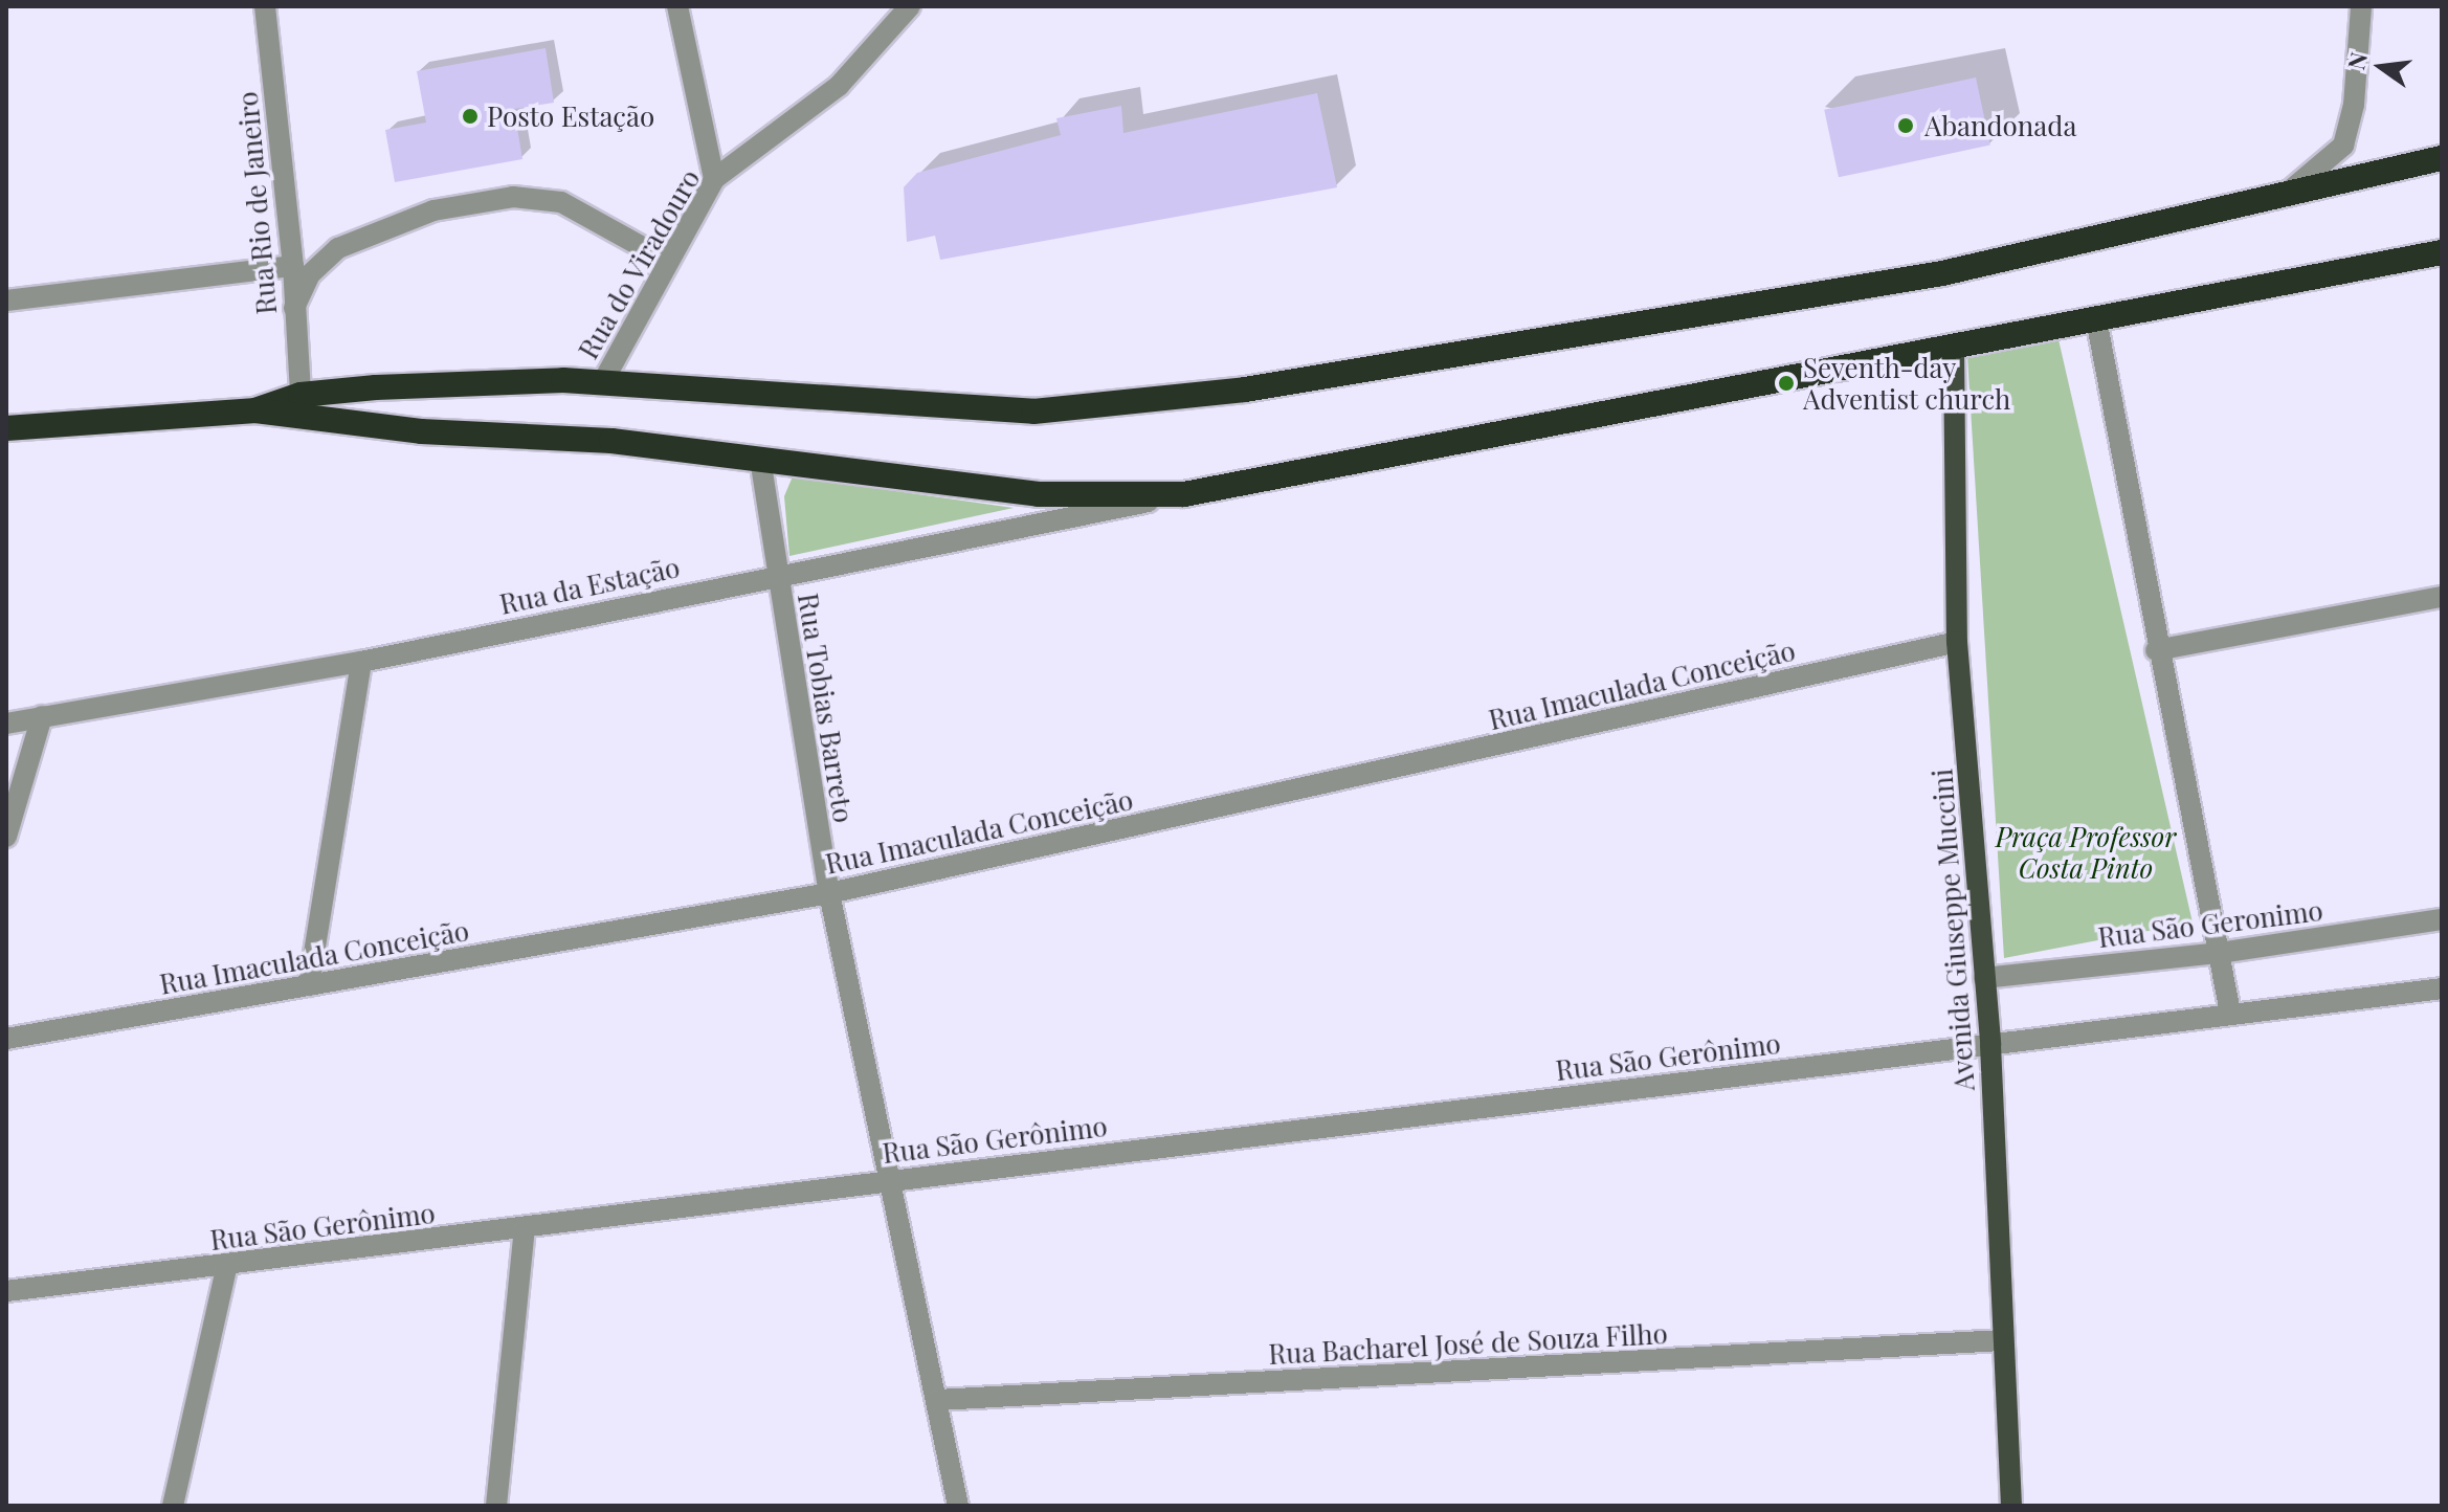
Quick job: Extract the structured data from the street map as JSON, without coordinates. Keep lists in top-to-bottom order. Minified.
{"streets":{"main road":["Avenida Giuseppe Muccini"],"street":["Rua Rio de Janeiro","Rua do Viradouro","Rua da Estação","Rua Imaculada Conceição","Rua Tobias Barreto","Rua São Geronimo","Rua São Gerônimo","Rua Bacharel José de Souza Filho"]},"crossings":[["Rua da Estação","Rua Tobias Barreto"],["Rua Imaculada Conceição","Rua Tobias Barreto"],["Rua Imaculada Conceição","Avenida Giuseppe Muccini"],["Rua Tobias Barreto","Rua São Gerônimo"],["Rua Tobias Barreto","Rua Bacharel José de Souza Filho"],["Rua São Geronimo","Avenida Giuseppe Muccini"],["Avenida Giuseppe Muccini","Rua São Gerônimo"],["Avenida Giuseppe Muccini","Rua Bacharel José de Souza Filho"]],"parks":["Praça Professor Costa Pinto"],"places":["Posto Estação","Abandonada","Seventh-day Adventist church"],"north":"left"}
